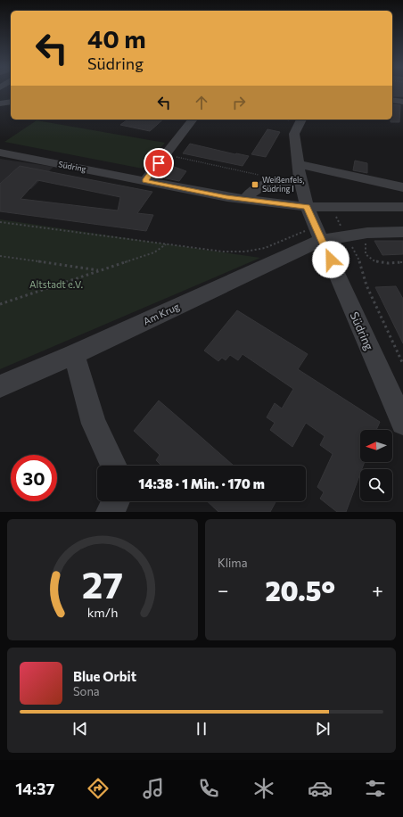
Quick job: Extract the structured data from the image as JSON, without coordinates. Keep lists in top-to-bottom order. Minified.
{"streets":{"street":["Südring","Am Krug"]},"crossings":[["Südring","Am Krug"]],"parks":["Altstadt e.V."],"places":{"transit":["Weißenfels, Südring I"]},"north":"left","page":{"turn":["40 m","Südring"],"limit":"30","trip":"14:38 · 1 Min. · 170 m","tile":"Klima","heat":["−","20.5°","+"],"song":["Blue Orbit","Sona"],"tabs":"14:37","gauge":["27","km/h"]}}
